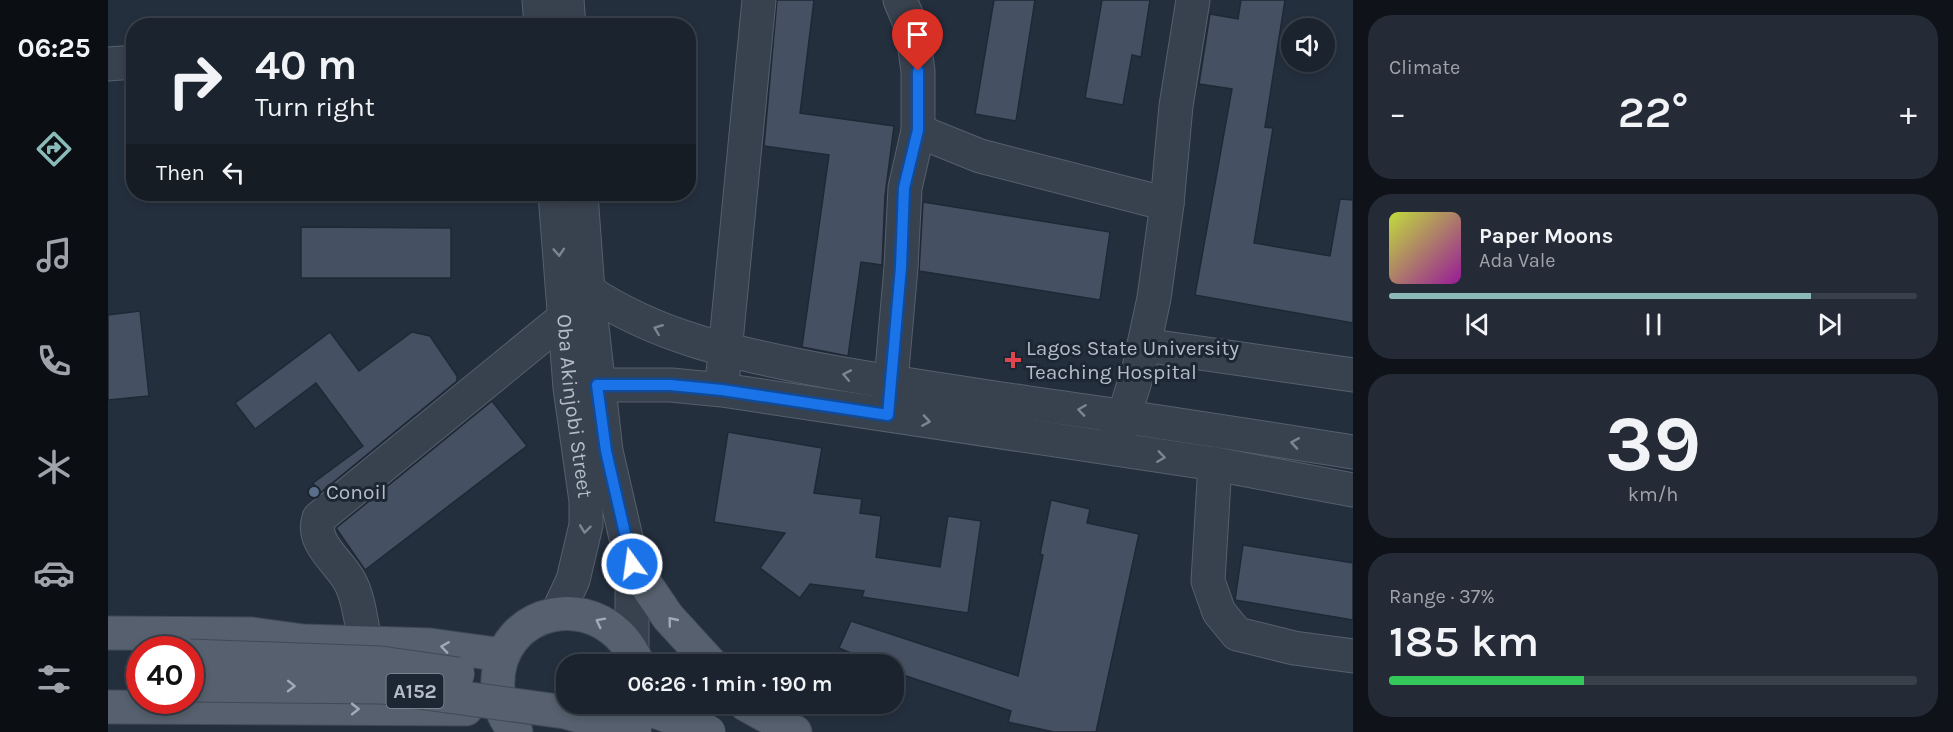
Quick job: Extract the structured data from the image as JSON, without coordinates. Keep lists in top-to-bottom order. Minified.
{"streets":{"main road":["A152"],"street":["Oba Akinjobi Street"]},"places":{"health":["Lagos State University Teaching Hospital"],"other":["Conoil"]},"page":{"tabs":"06:25","tile":["Climate",["39","km/h"],["Range · 37%","185 km"]],"turn":["40 m","Turn right"],"heat":["−","22°","+"],"then":"Then","song":["Paper Moons","Ada Vale"],"limit":"40","trip":"06:26 · 1 min · 190 m"}}
